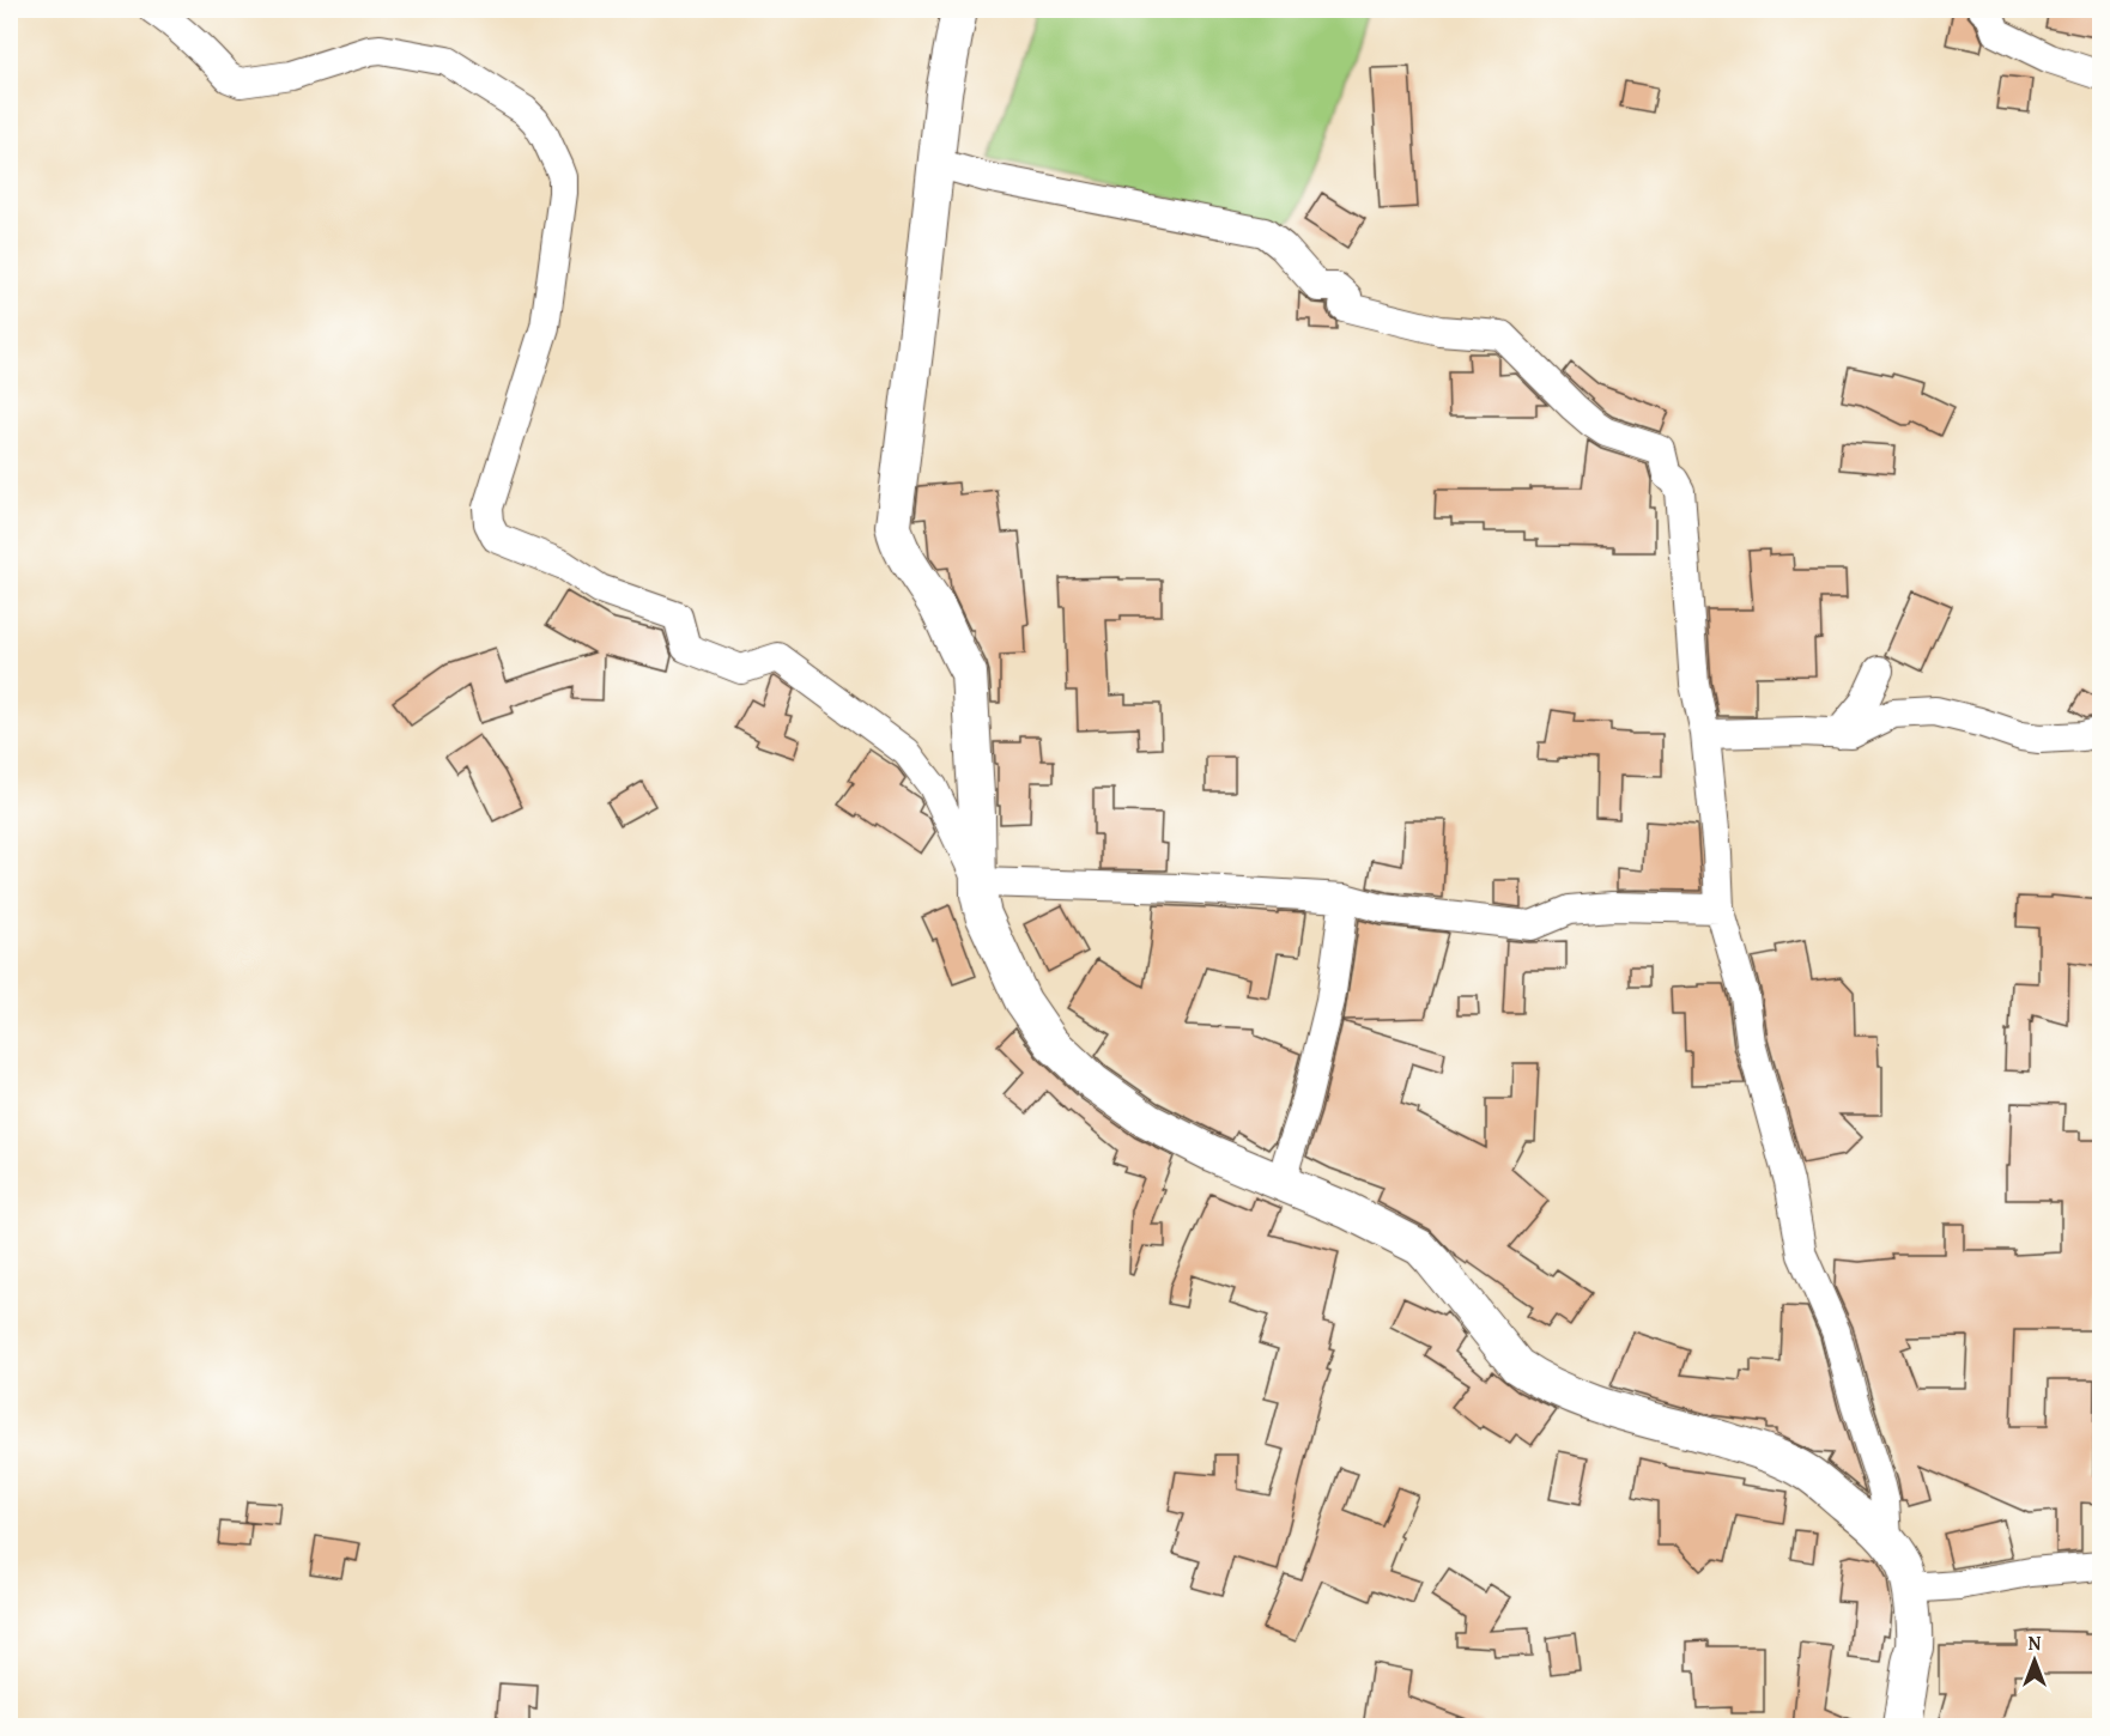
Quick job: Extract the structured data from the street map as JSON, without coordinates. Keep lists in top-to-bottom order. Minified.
{"north":"top"}
